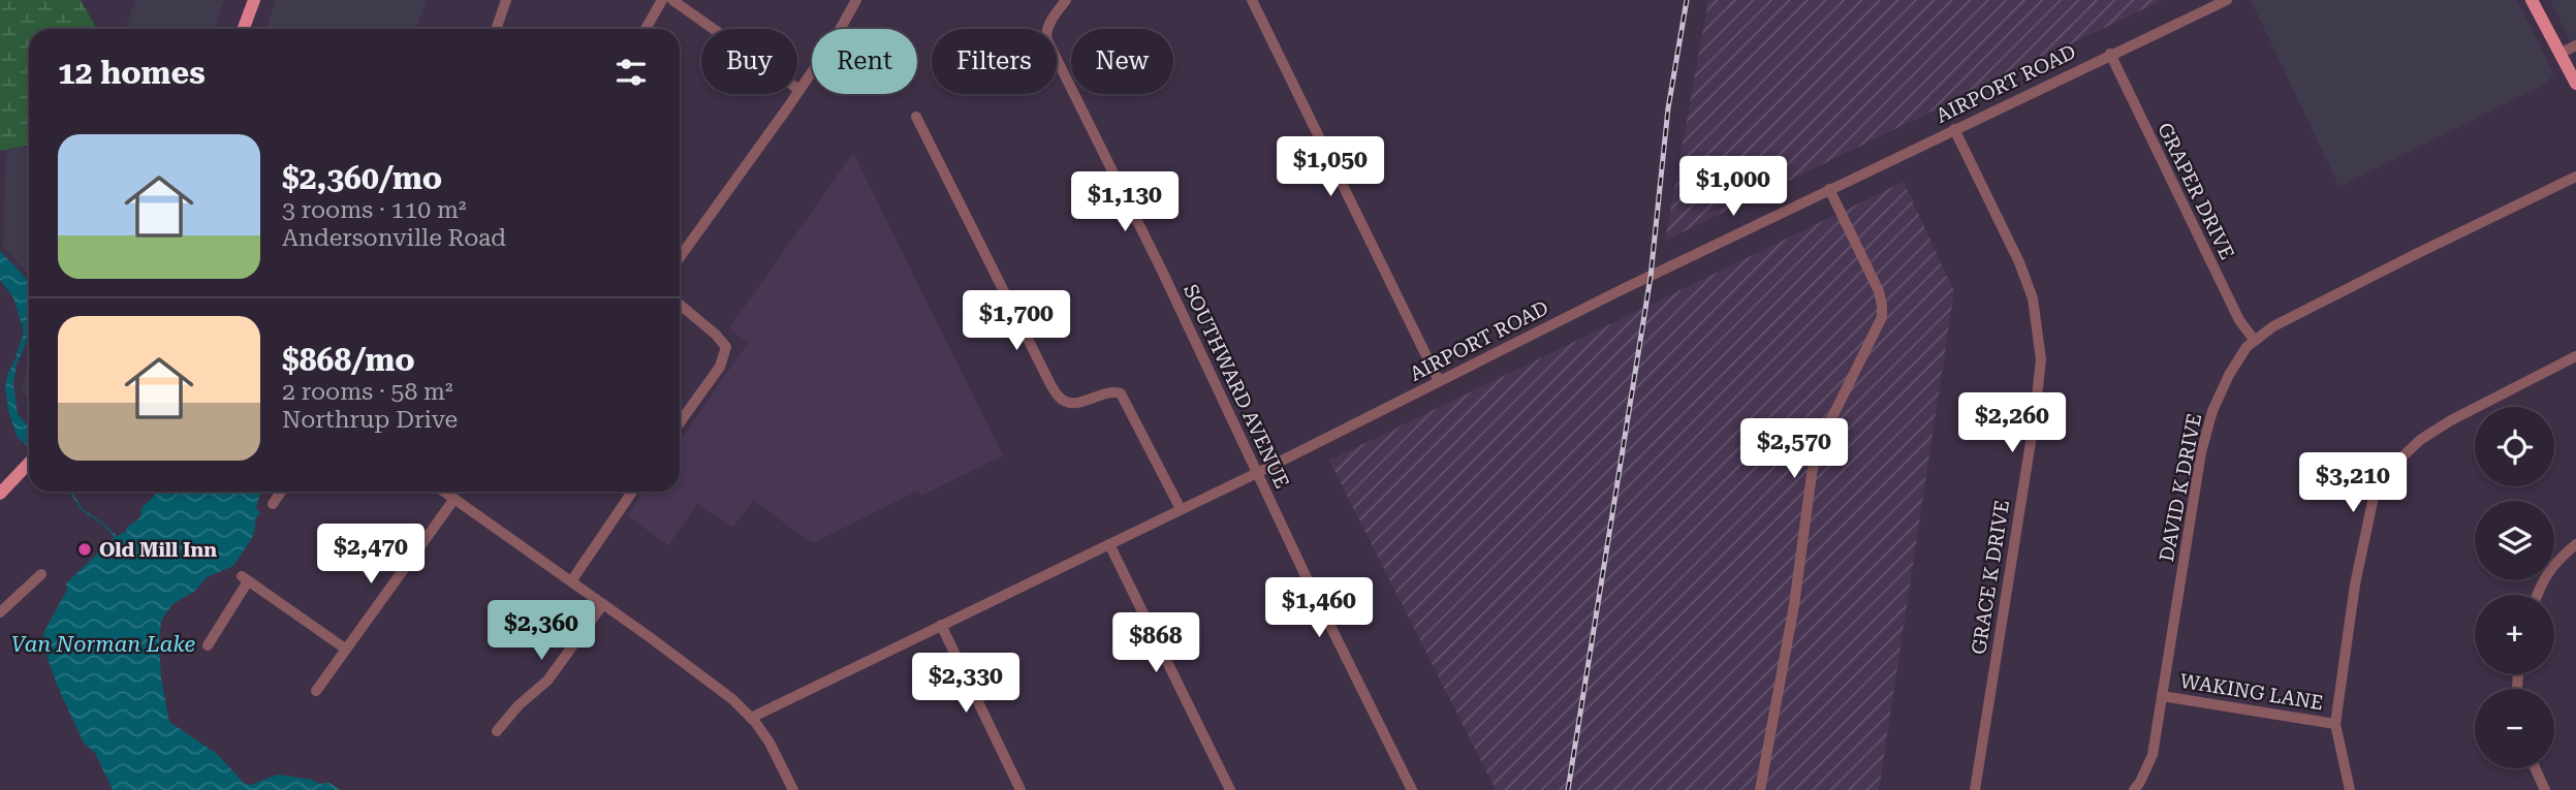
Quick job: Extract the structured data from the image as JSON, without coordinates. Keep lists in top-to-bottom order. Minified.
{"streets":{"street":["AIRPORT ROAD","GRAPER DRIVE","SOUTHWARD AVENUE","DAVID K DRIVE","GRACE K DRIVE","WAKING LANE"]},"crossings":[["AIRPORT ROAD","GRAPER DRIVE"],["AIRPORT ROAD","SOUTHWARD AVENUE"],["AIRPORT ROAD","GRACE K DRIVE"],["GRAPER DRIVE","DAVID K DRIVE"],["DAVID K DRIVE","WAKING LANE"]],"water":["Van Norman Lake"],"places":["Old Mill Inn"],"page":{"chip":["Buy","Rent","Filters","New"],"heading":"12 homes","list":[{"name":"$2,360/mo","note":"3 rooms · 110 m² · Andersonville Road"},{"name":"$868/mo","note":"2 rooms · 58 m² · Northrup Drive"}],"price":["$1,050","$1,000","$1,130","$1,700","$2,260","$2,570","$3,210","$2,470","$1,460","$2,360","$868","$2,330"],"map_buttons":["+","−"]}}
